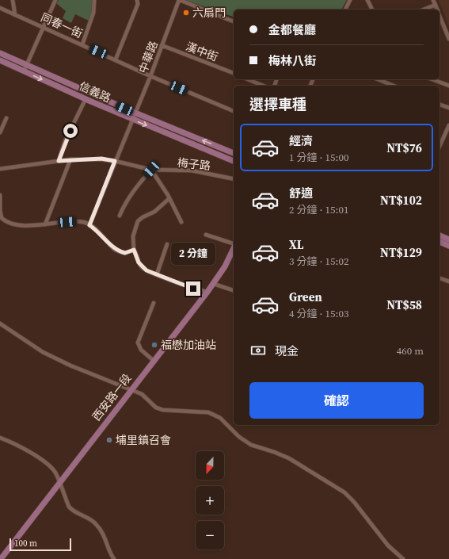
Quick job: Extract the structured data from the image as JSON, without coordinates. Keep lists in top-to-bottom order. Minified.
{"streets":{"main road":["信義路","西安路一段"],"street":["同春一街","漢中街","中華路","梅子路"]},"crossings":[["同春一街","中華路"],["漢中街","中華路"],["中華路","信義路"],["中華路","梅子路"]],"places":["六扇門","福懋加油站","埔里鎮召會"],"scale_bar":"100 m","north":"bottom","page":{"banner":["金都餐廳","梅林八街"],"heading":"選擇車種","list":[{"name":"經濟","note":"1 分鐘 · 15:00","value":"NT$76"},{"name":"舒適","note":"2 分鐘 · 15:01","value":"NT$102"},{"name":"XL","note":"3 分鐘 · 15:02","value":"NT$129"},{"name":"Green","note":"4 分鐘 · 15:03","value":"NT$58"}],"bubble":"2 分鐘","pay":["現金","460 m"],"buttons":"確認","map_buttons":["+","−"],"scale":"100 m"}}
